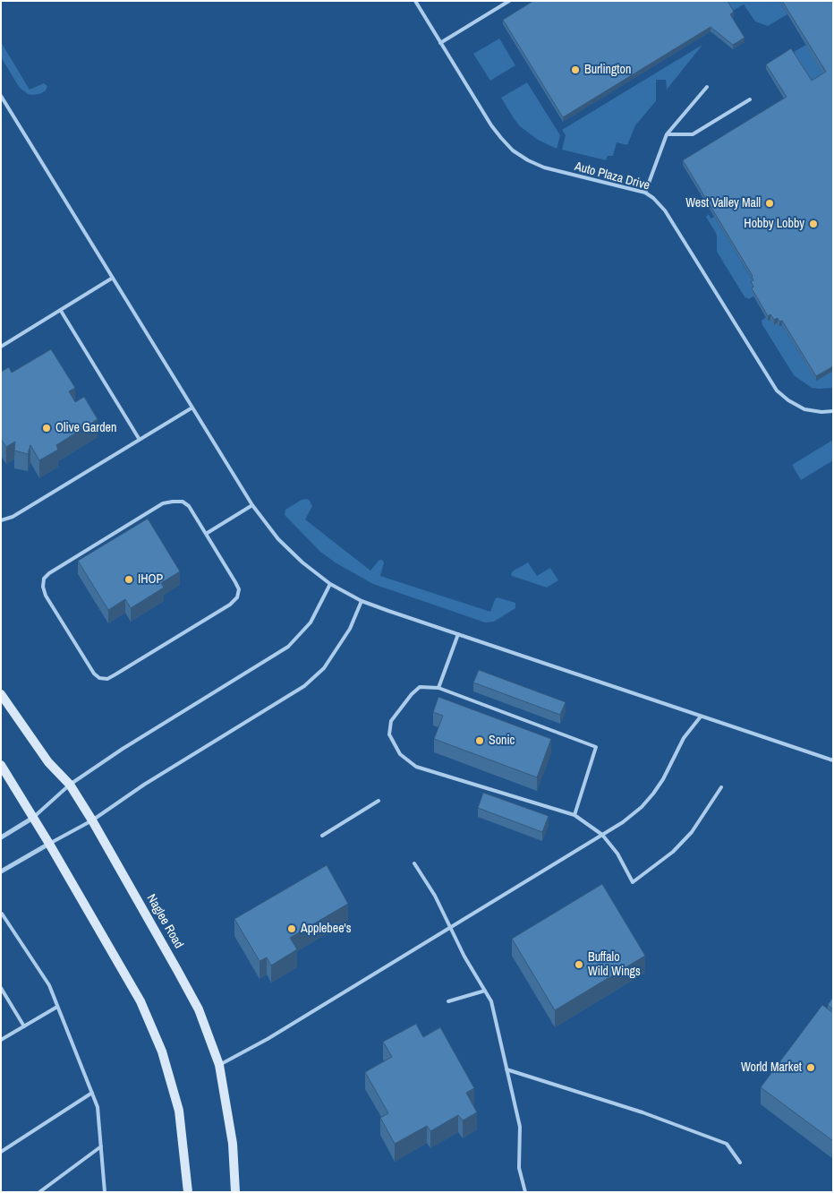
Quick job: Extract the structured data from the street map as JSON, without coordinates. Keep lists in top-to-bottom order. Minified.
{"streets":{"main road":["Naglee Road"],"lane":["Auto Plaza Drive"]},"places":["Burlington","West Valley Mall","Hobby Lobby","Olive Garden","IHOP","Sonic","Applebee's","Buffalo Wild Wings","World Market"]}
